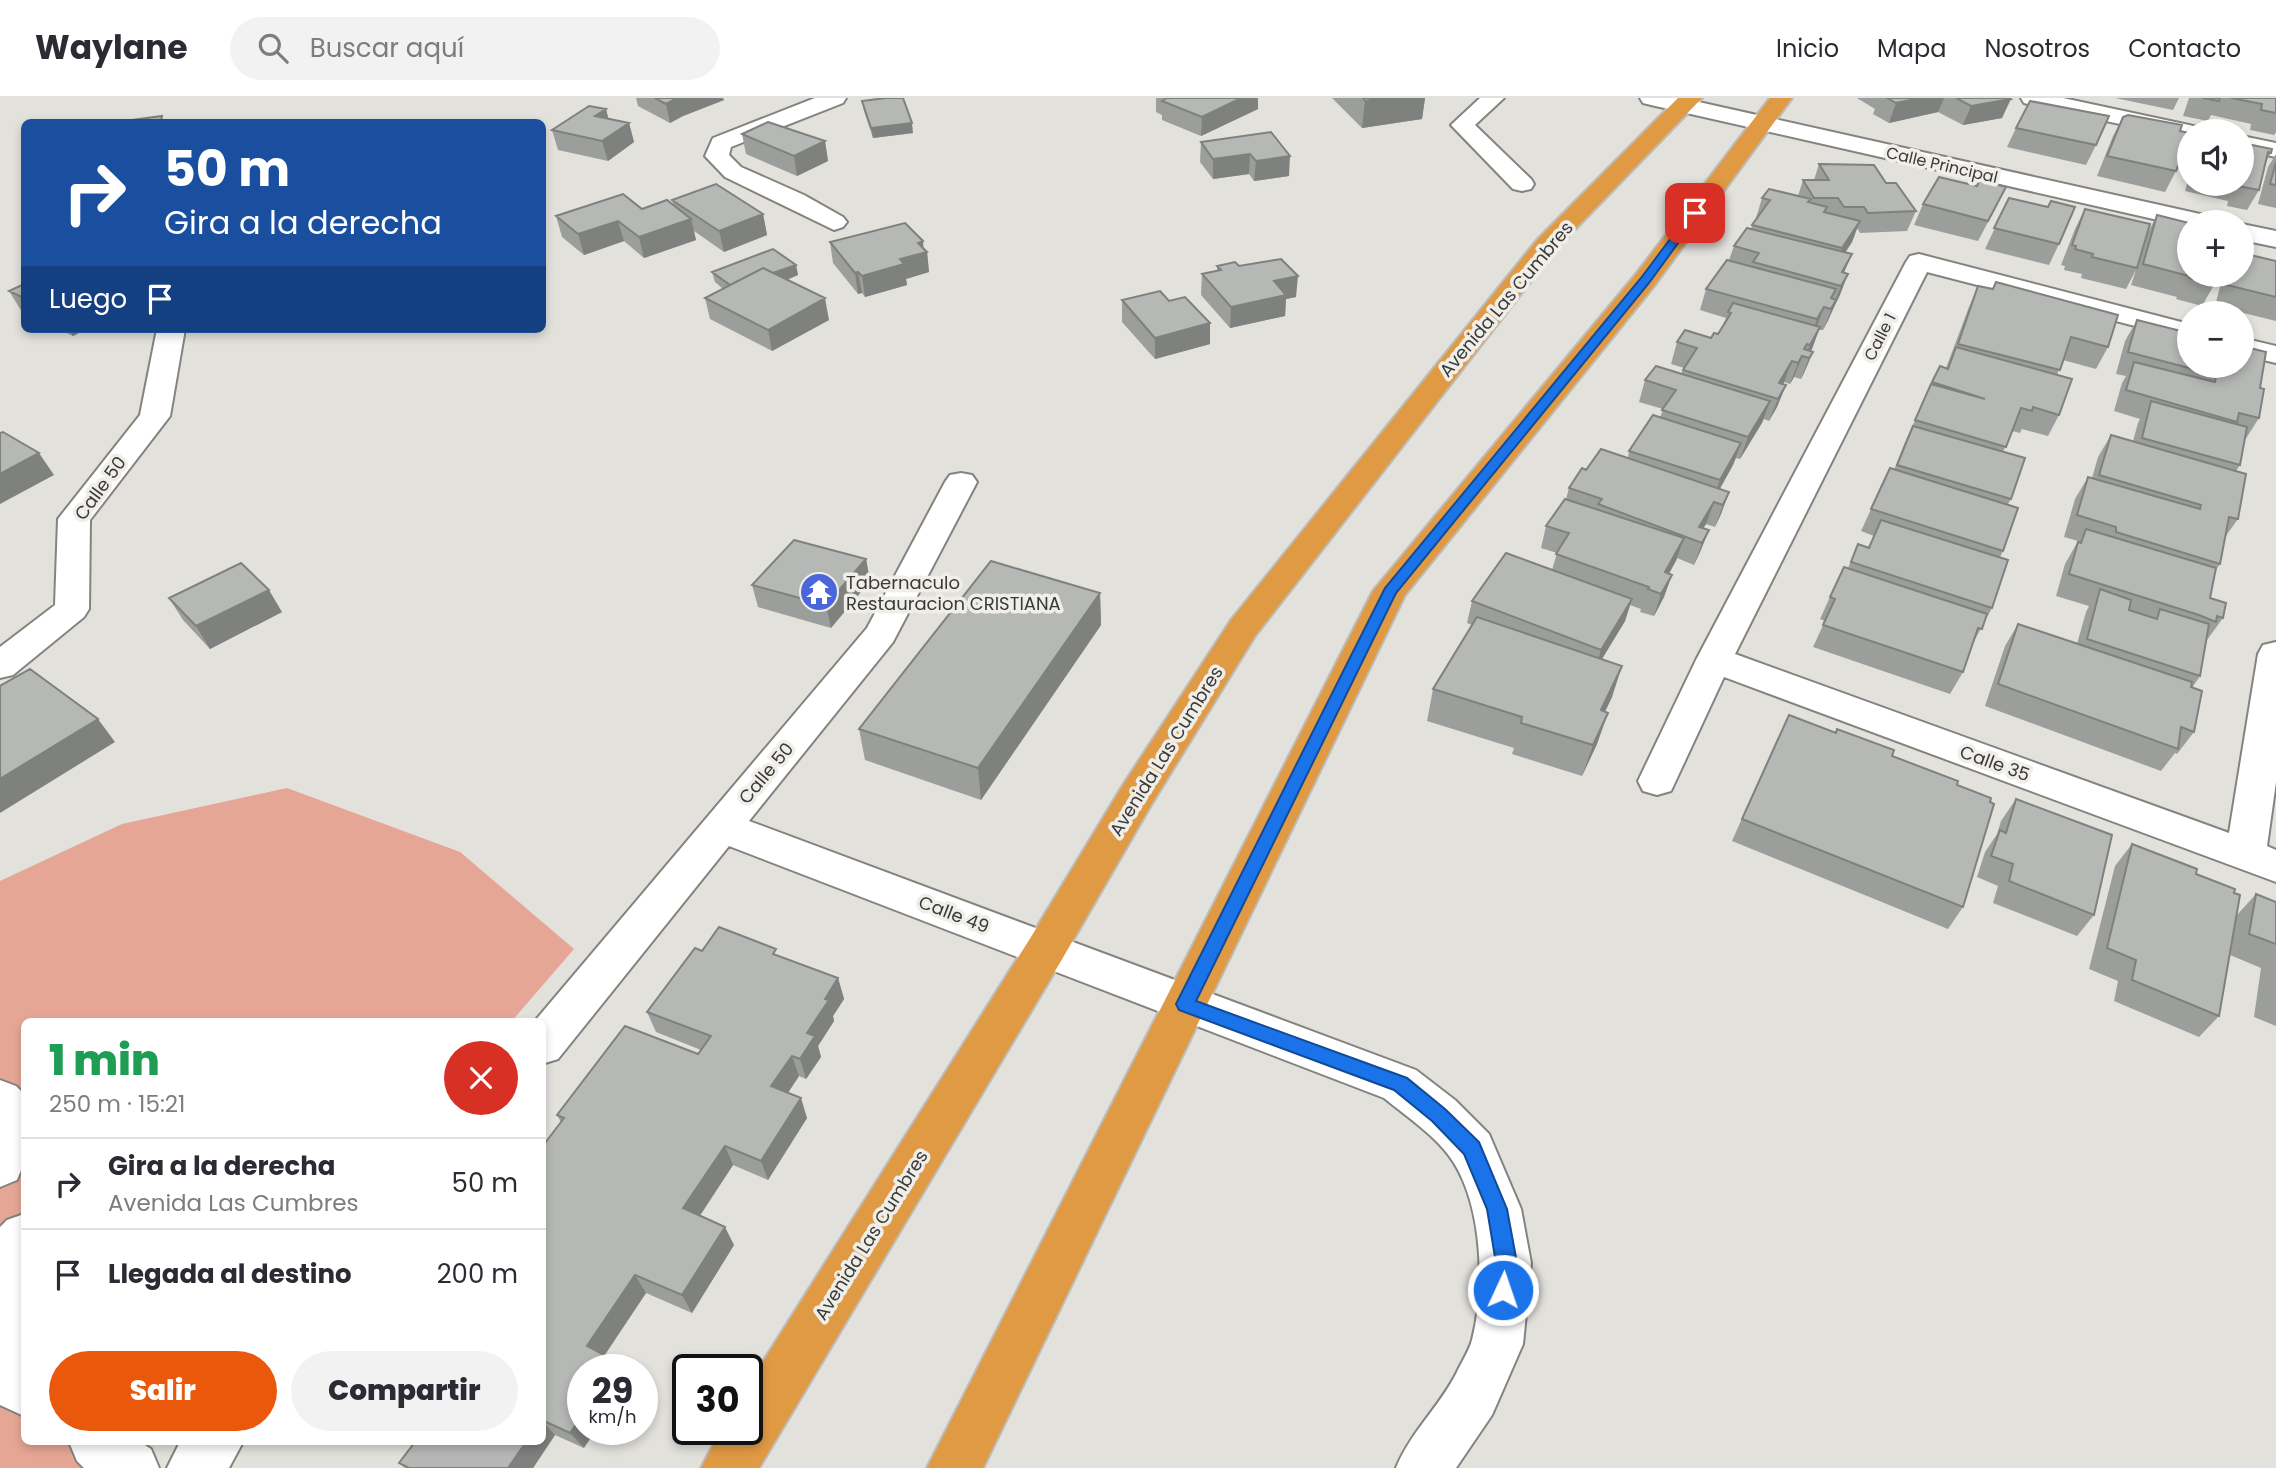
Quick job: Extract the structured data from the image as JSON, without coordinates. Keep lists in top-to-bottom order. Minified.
{"streets":{"highway":["Avenida Las Cumbres"],"street":["Calle Principal","Calle 1","Calle 50","Calle 35","Calle 49"]},"crossings":[["Calle Principal","Avenida Las Cumbres"],["Avenida Las Cumbres","Calle 49"],["Calle 1","Calle 35"],["Calle 50","Calle 49"]],"places":{"temple":["Tabernaculo Restauracion CRISTIANA"]},"page":{"header":"Waylane","search":"Buscar aquí","nav":["Inicio","Mapa","Nosotros","Contacto"],"map_buttons":["+","−"],"turn":["50 m","Gira a la derecha"],"then":"Luego","heading":["1 min","250 m · 15:21"],"list":[{"name":"Gira a la derecha","note":"Avenida Las Cumbres","value":"50 m"},{"name":"Llegada al destino","value":"200 m"}],"buttons":["Salir","Compartir"],"speed":"29 km/h","limit":"30"}}
